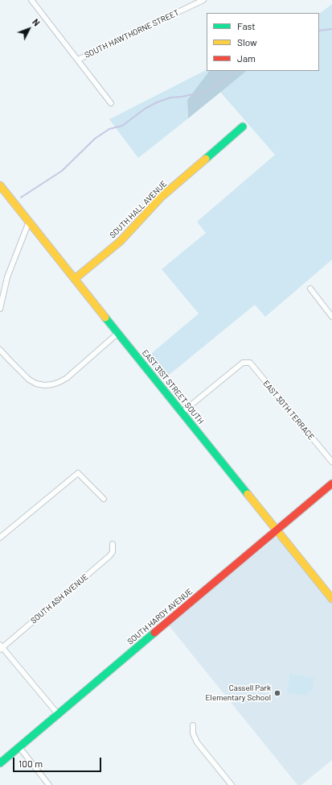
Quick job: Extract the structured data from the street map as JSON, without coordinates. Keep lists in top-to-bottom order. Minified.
{"streets":{"street":["SOUTH HAWTHORNE STREET","SOUTH HALL AVENUE","EAST 31ST STREET SOUTH","EAST 30TH TERRACE","SOUTH ASH AVENUE","SOUTH HARDY AVENUE"]},"crossings":[["SOUTH HALL AVENUE","EAST 31ST STREET SOUTH"],["EAST 31ST STREET SOUTH","EAST 30TH TERRACE"],["EAST 31ST STREET SOUTH","SOUTH HARDY AVENUE"]],"places":["Cassell Park Elementary School"],"legend":["Fast","Slow","Jam"],"scale_bar":"100 m","north":"top right"}
